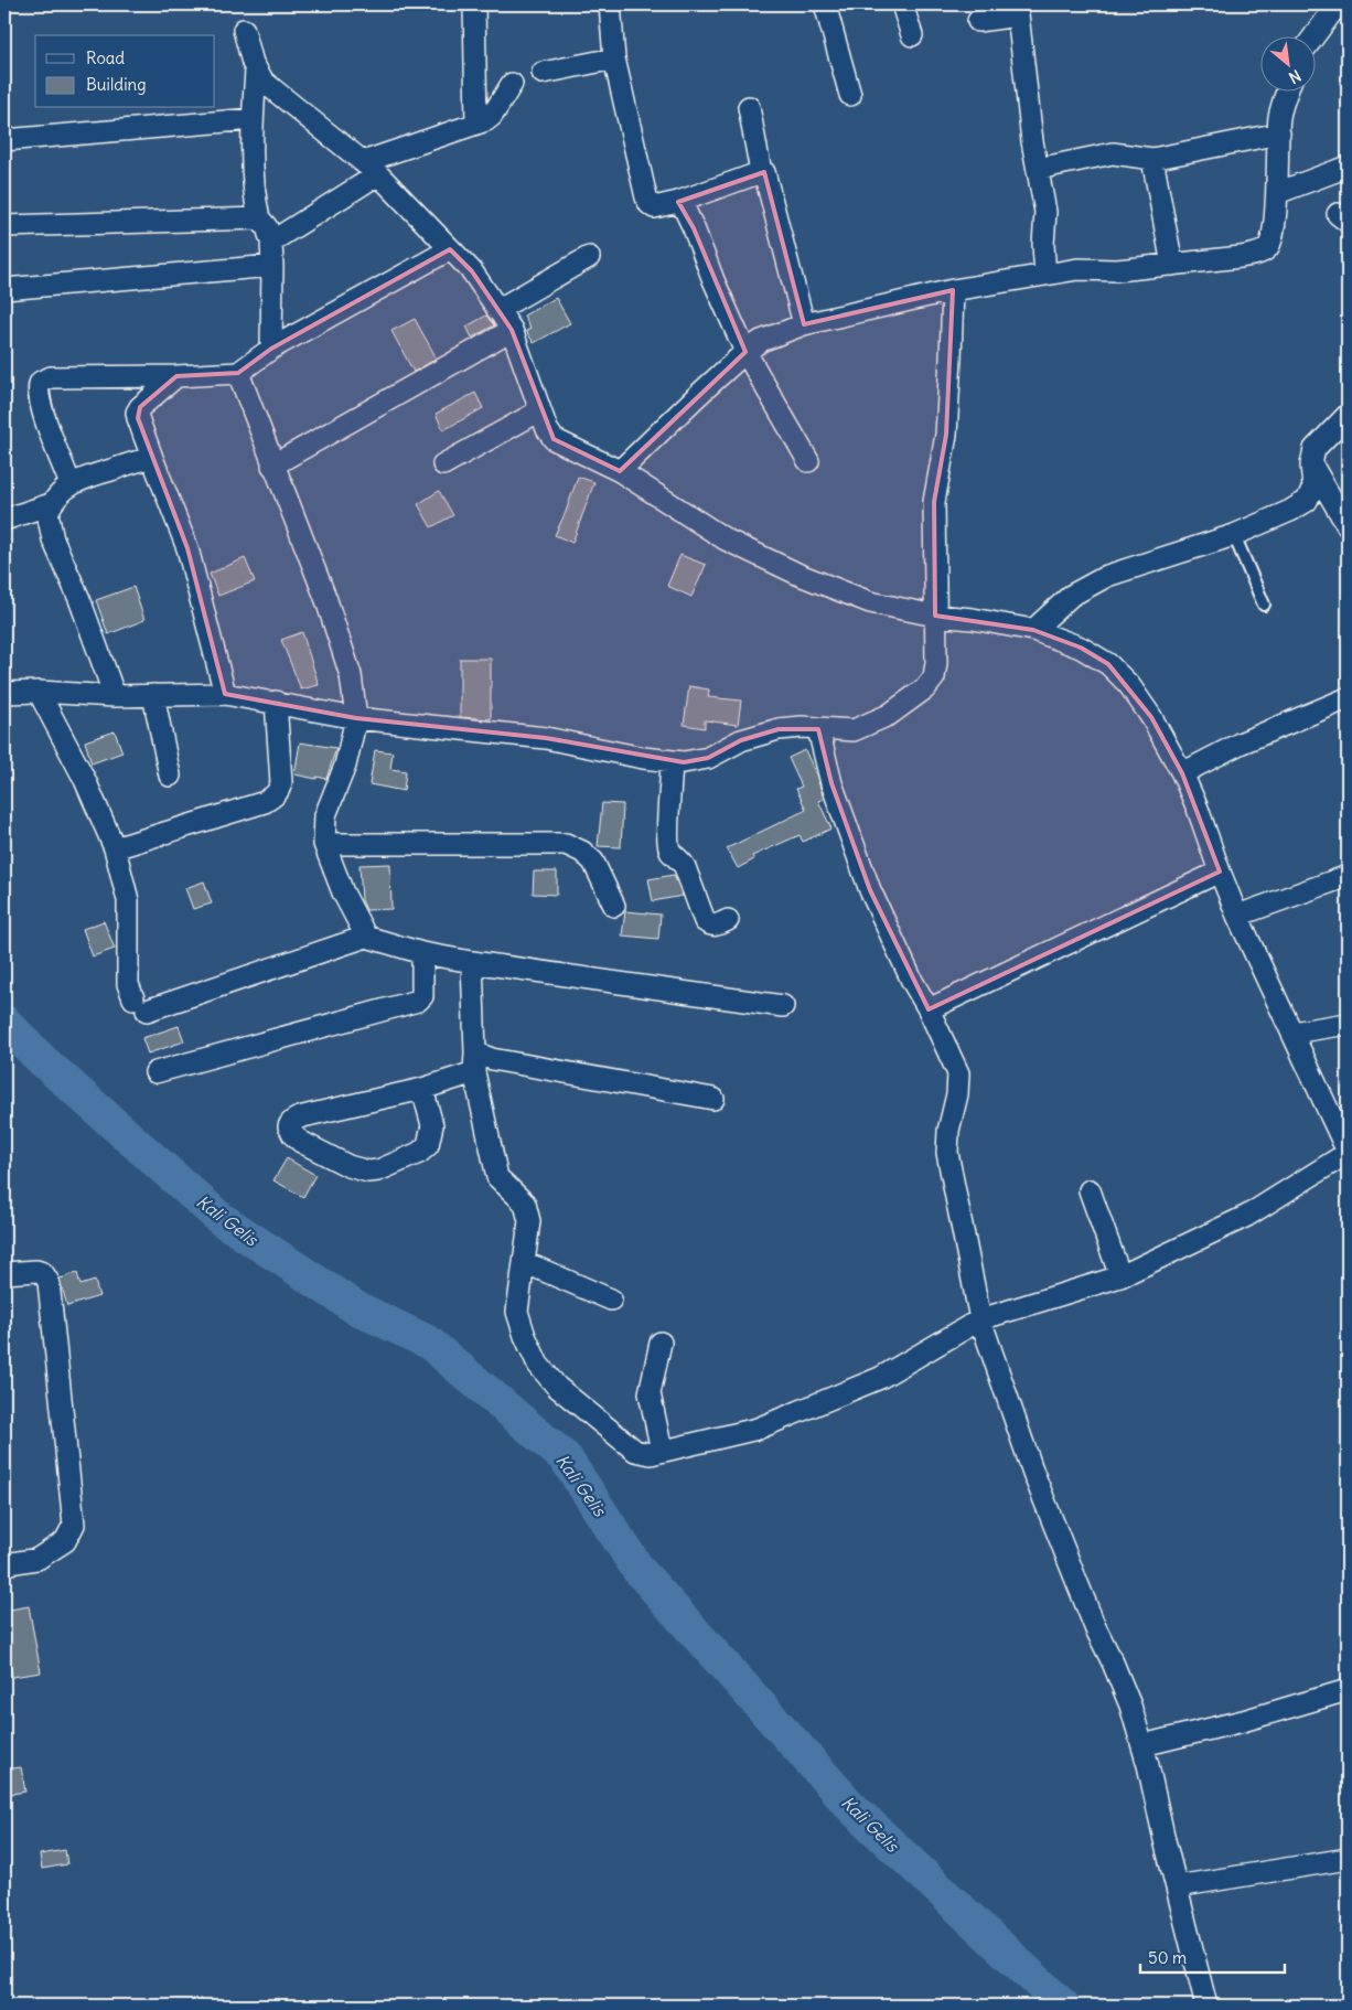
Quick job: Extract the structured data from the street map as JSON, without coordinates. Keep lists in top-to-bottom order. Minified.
{"water":["Kali Gelis"],"legend":["Road","Building"],"scale_bar":"50 m","north":"bottom right"}
